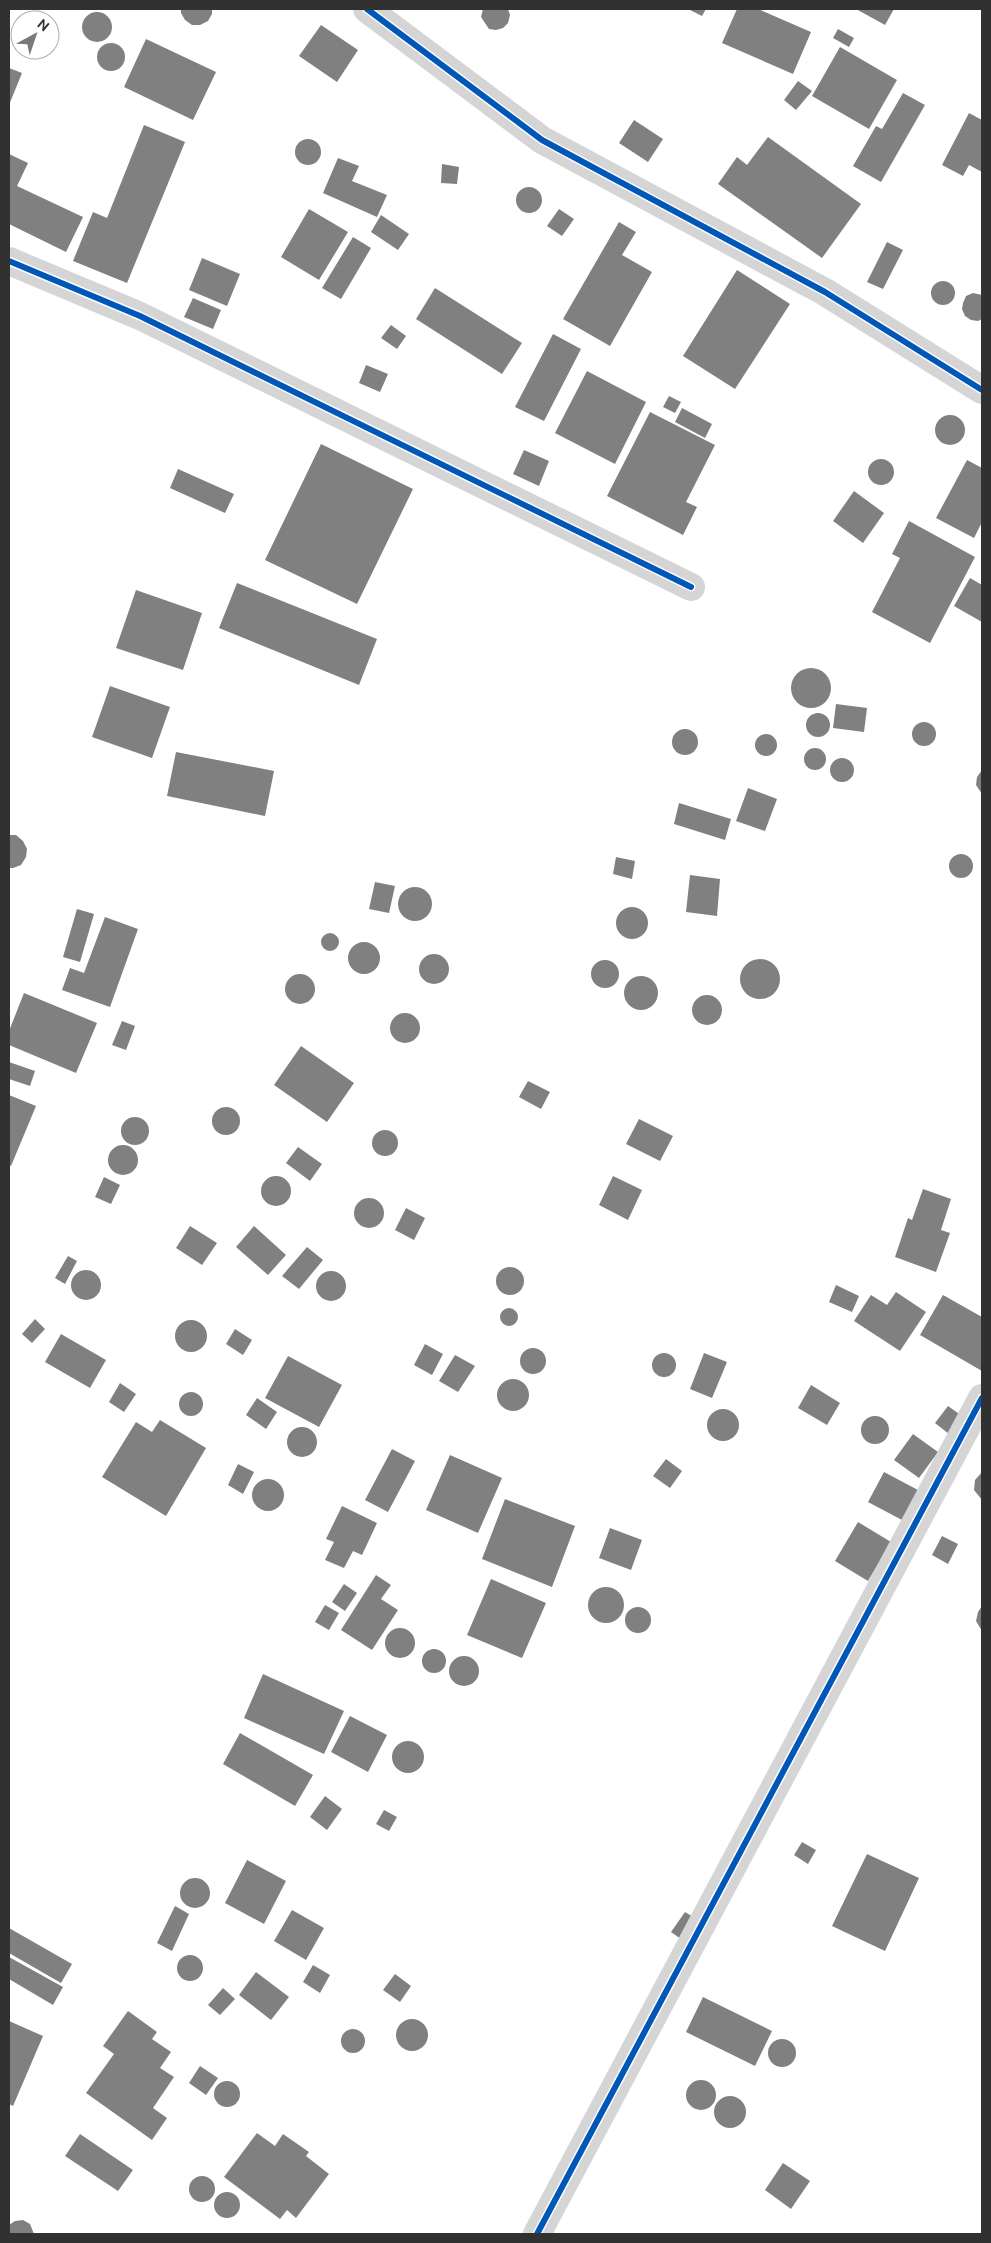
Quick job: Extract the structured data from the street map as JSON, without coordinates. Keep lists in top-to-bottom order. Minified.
{"north":"top right"}
